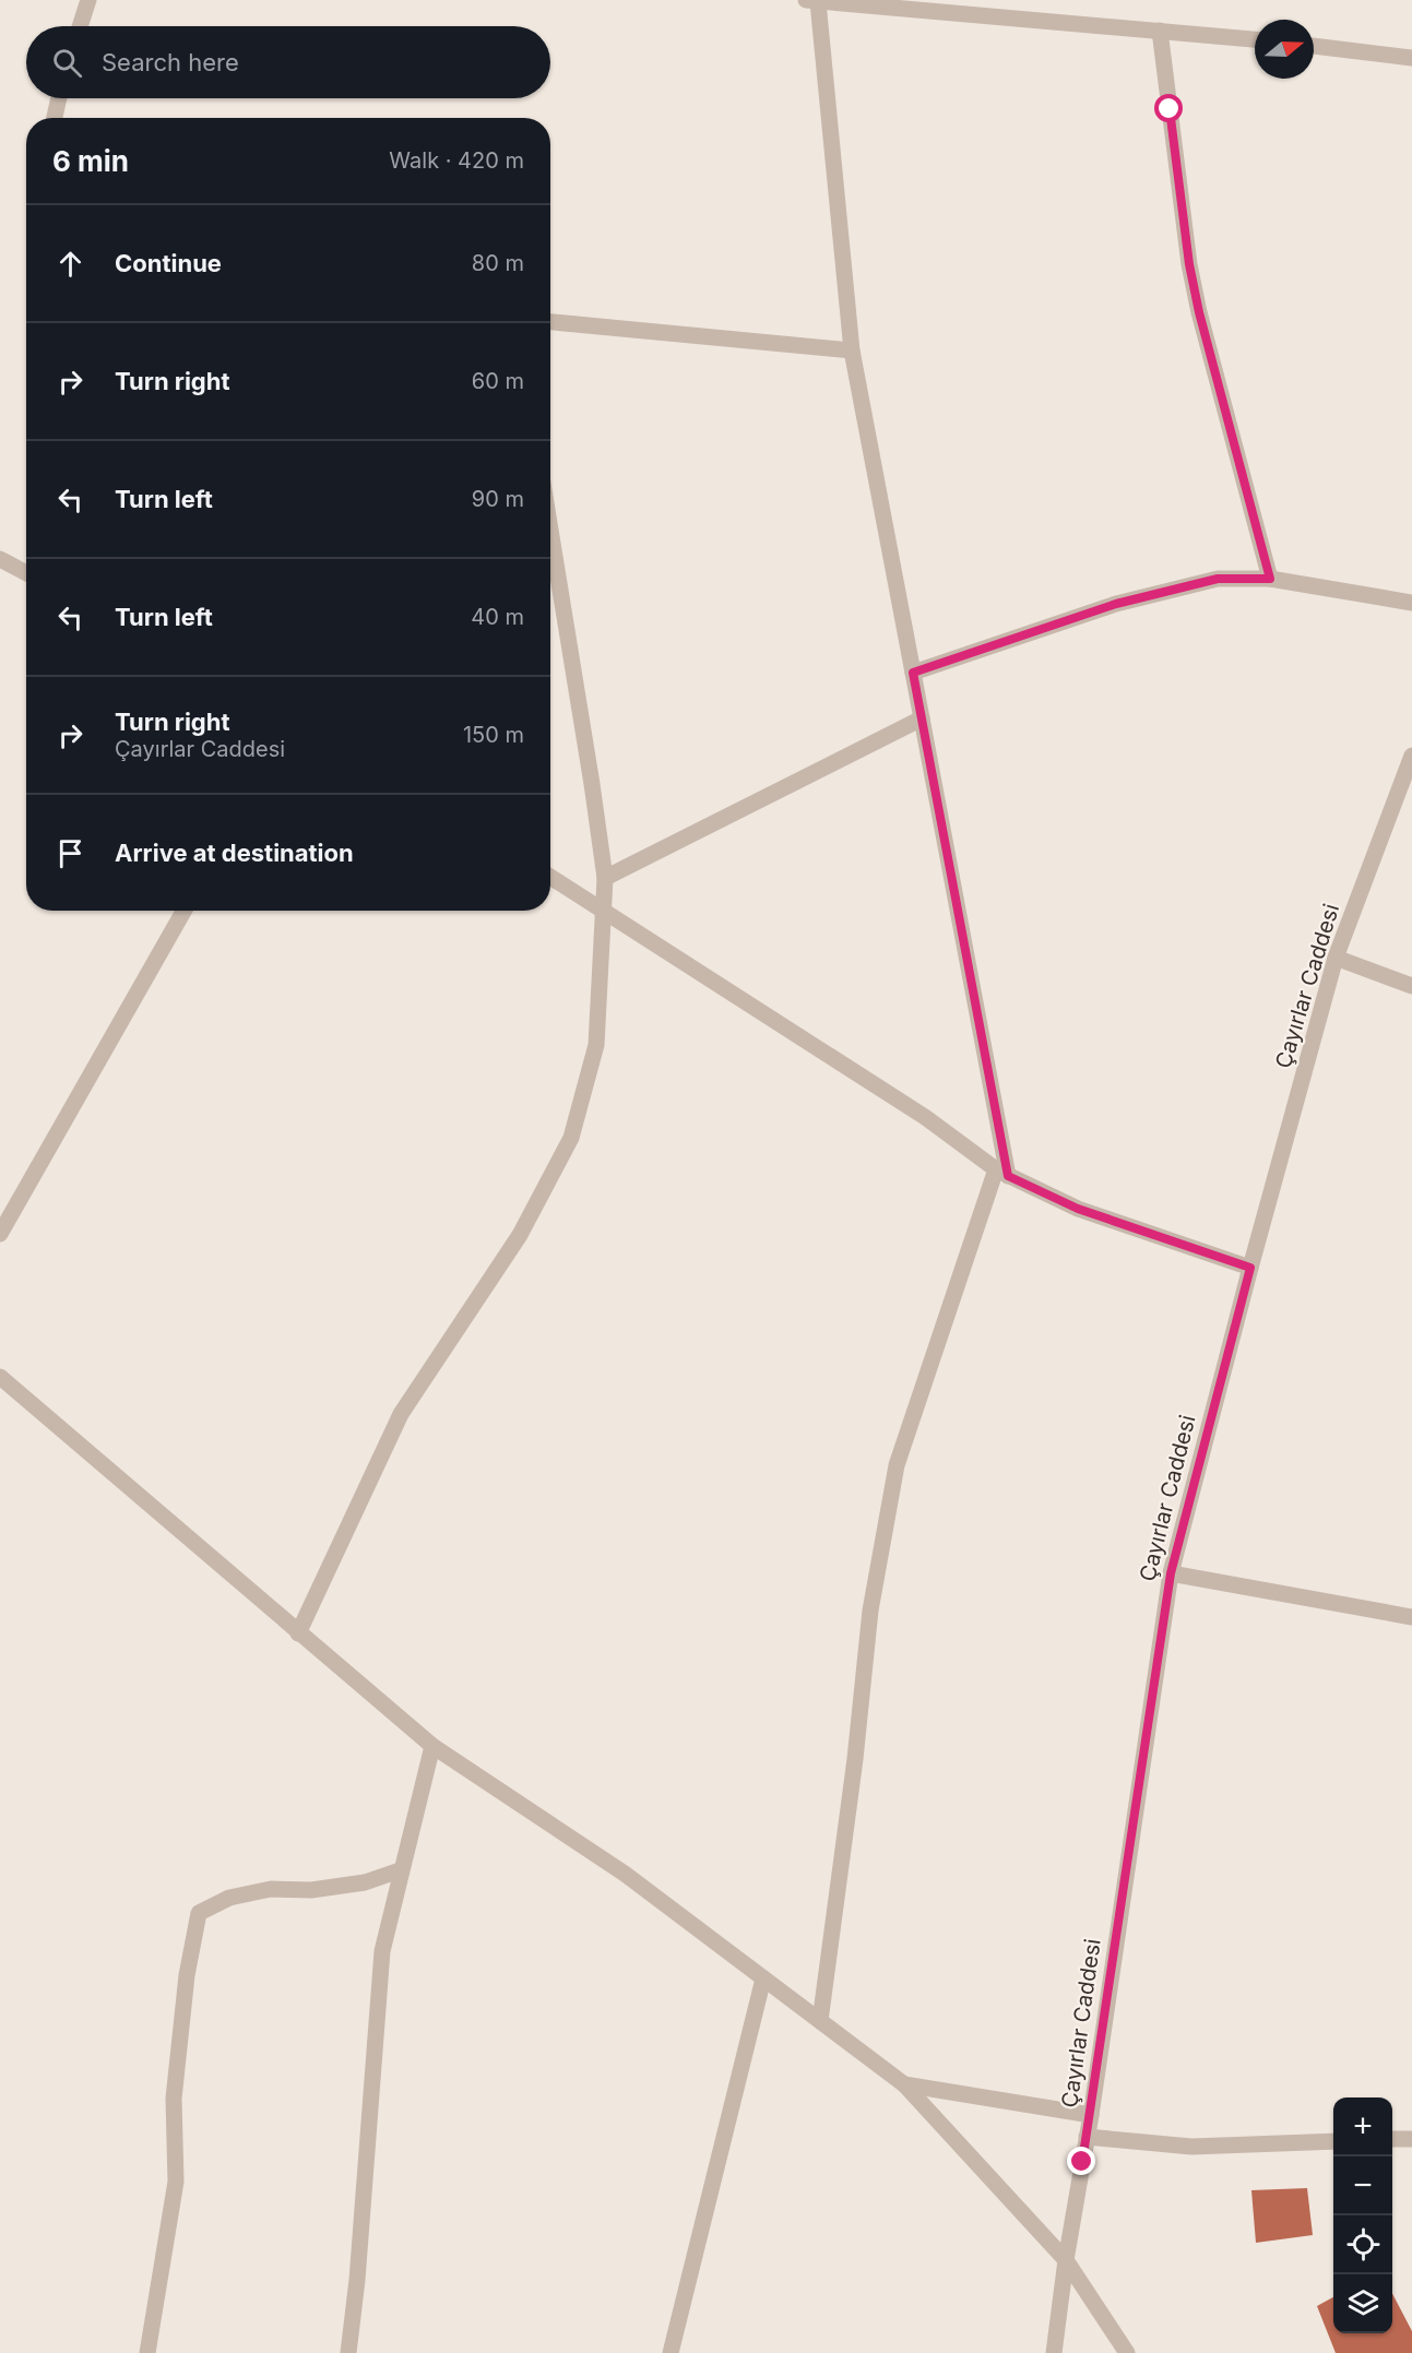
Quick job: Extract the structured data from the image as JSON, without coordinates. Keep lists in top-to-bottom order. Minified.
{"streets":{"street":["Çayırlar Caddesi"]},"north":"right","page":{"search":"Search here","heading":["6 min","Walk · 420 m"],"list":[["Continue","80 m"],["Turn right","60 m"],["Turn left","90 m"],["Turn left","40 m"],["Turn right","Çayırlar Caddesi","150 m"],"Arrive at destination"],"map_buttons":["+","−"]}}
